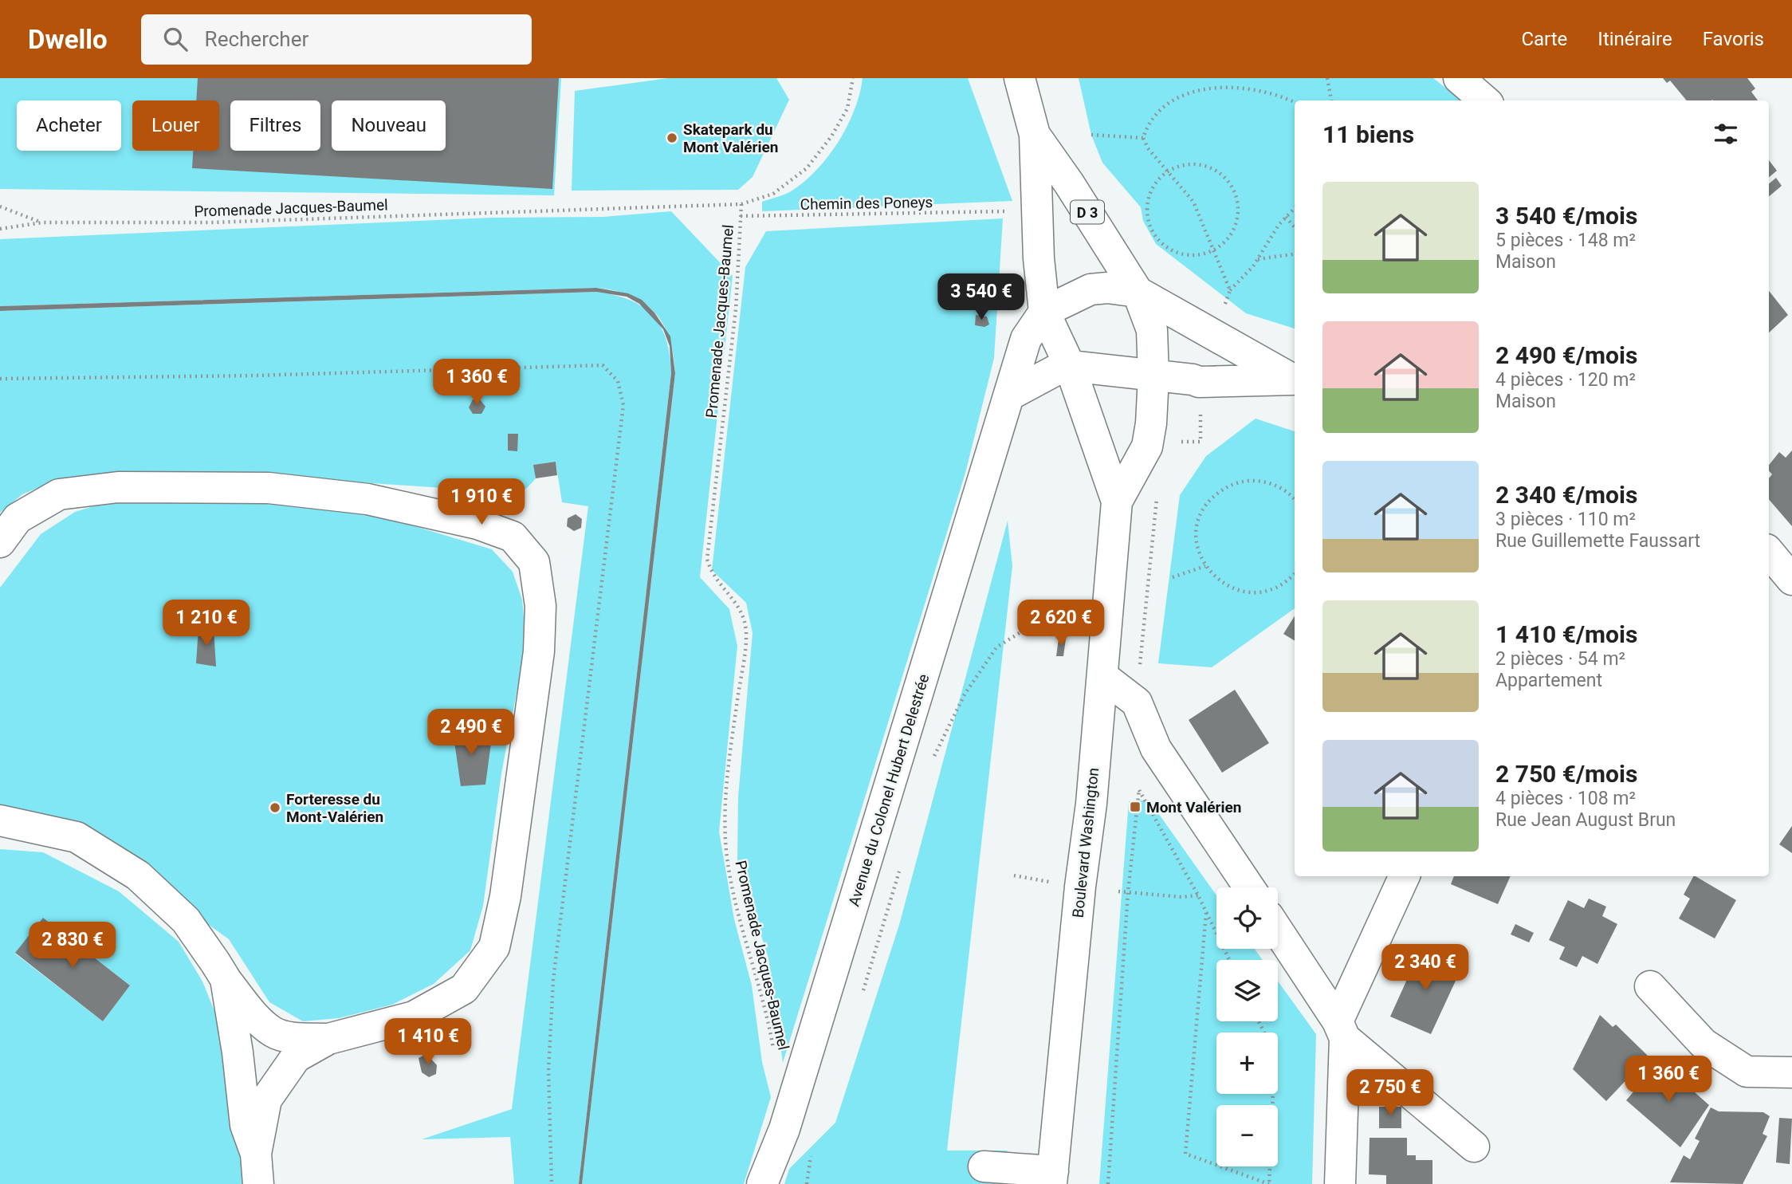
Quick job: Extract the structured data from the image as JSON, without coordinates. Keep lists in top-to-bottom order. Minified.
{"streets":{"street":["D 3","Avenue du Colonel Hubert Delestrée","Boulevard Washington"],"path":["Chemin des Poneys","Promenade Jacques-Baumel"]},"crossings":[["Chemin des Poneys","Promenade Jacques-Baumel"],["D 3","Avenue du Colonel Hubert Delestrée"],["D 3","Boulevard Washington"],["Avenue du Colonel Hubert Delestrée","Boulevard Washington"]],"places":{"other":["Skatepark du Mont Valérien","Forteresse du Mont-Valérien"],"transit":["Mont Valérien"]},"page":{"header":"Dwello","search":"Rechercher","nav":["Carte","Itinéraire","Favoris"],"chip":["Acheter","Louer","Filtres","Nouveau"],"heading":"11 biens","list":[{"name":"3 540 €/mois","note":"5 pièces · 148 m² · Maison"},{"name":"2 490 €/mois","note":"4 pièces · 120 m² · Maison"},{"name":"2 340 €/mois","note":"3 pièces · 110 m² · Rue Guillemette Faussart"},{"name":"1 410 €/mois","note":"2 pièces · 54 m² · Appartement"},{"name":"2 750 €/mois","note":"4 pièces · 108 m² · Rue Jean August Brun"}],"price":["3 540 €","1 360 €","1 910 €","1 210 €","2 620 €","2 490 €","2 830 €","2 340 €","1 410 €","1 360 €","2 750 €"],"map_buttons":["+","−"]}}
